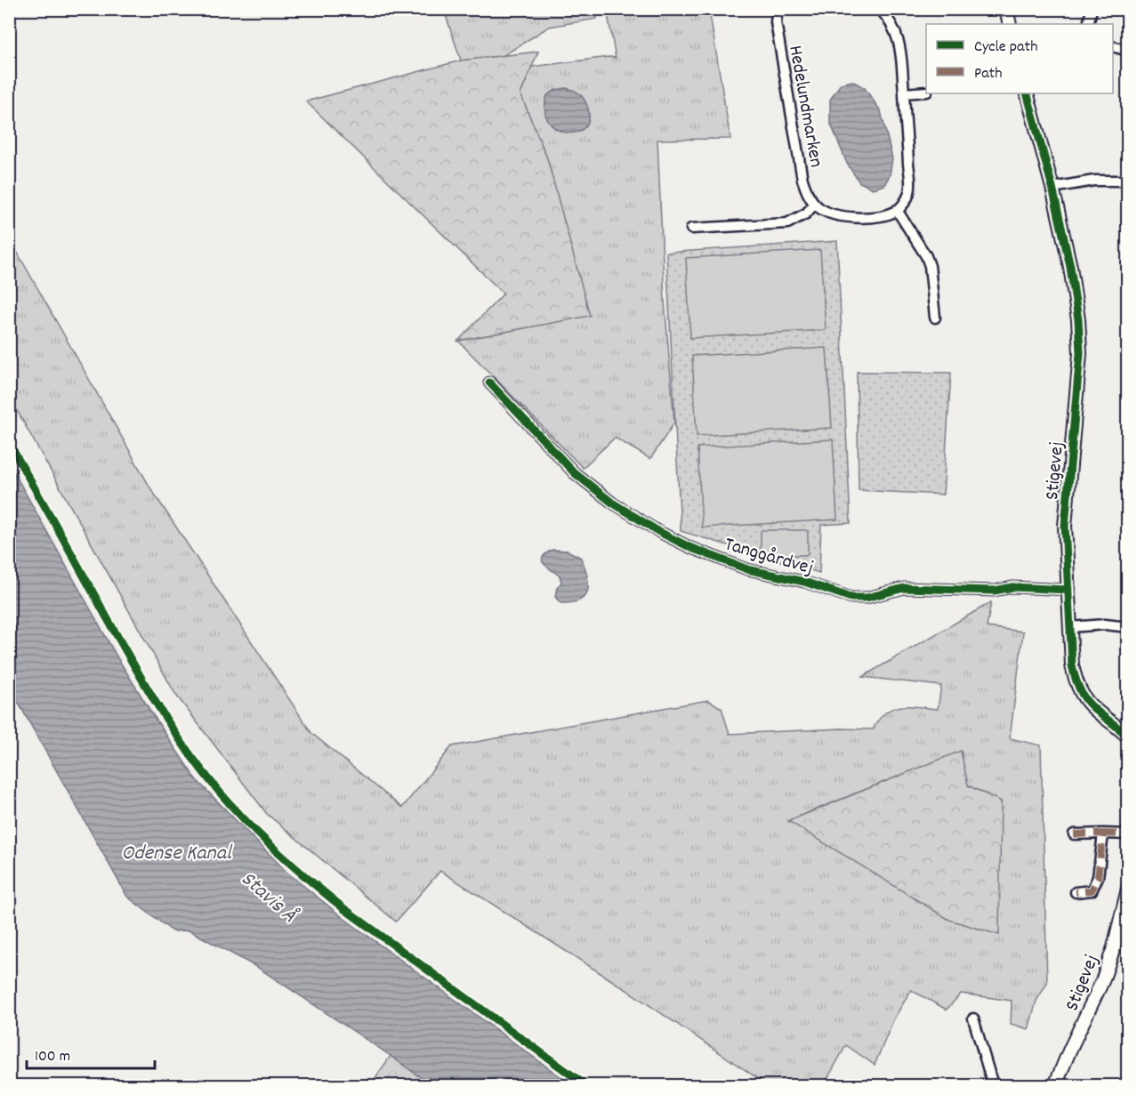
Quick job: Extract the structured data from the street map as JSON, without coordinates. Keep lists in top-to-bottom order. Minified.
{"streets":{"street":["Hedelundmarken","Stigevej","Tanggårdvej"]},"crossings":[["Stigevej","Tanggårdvej"]],"water":["Odense Kanal","Stavis Å"],"legend":["Cycle path","Path"],"scale_bar":"100 m"}
